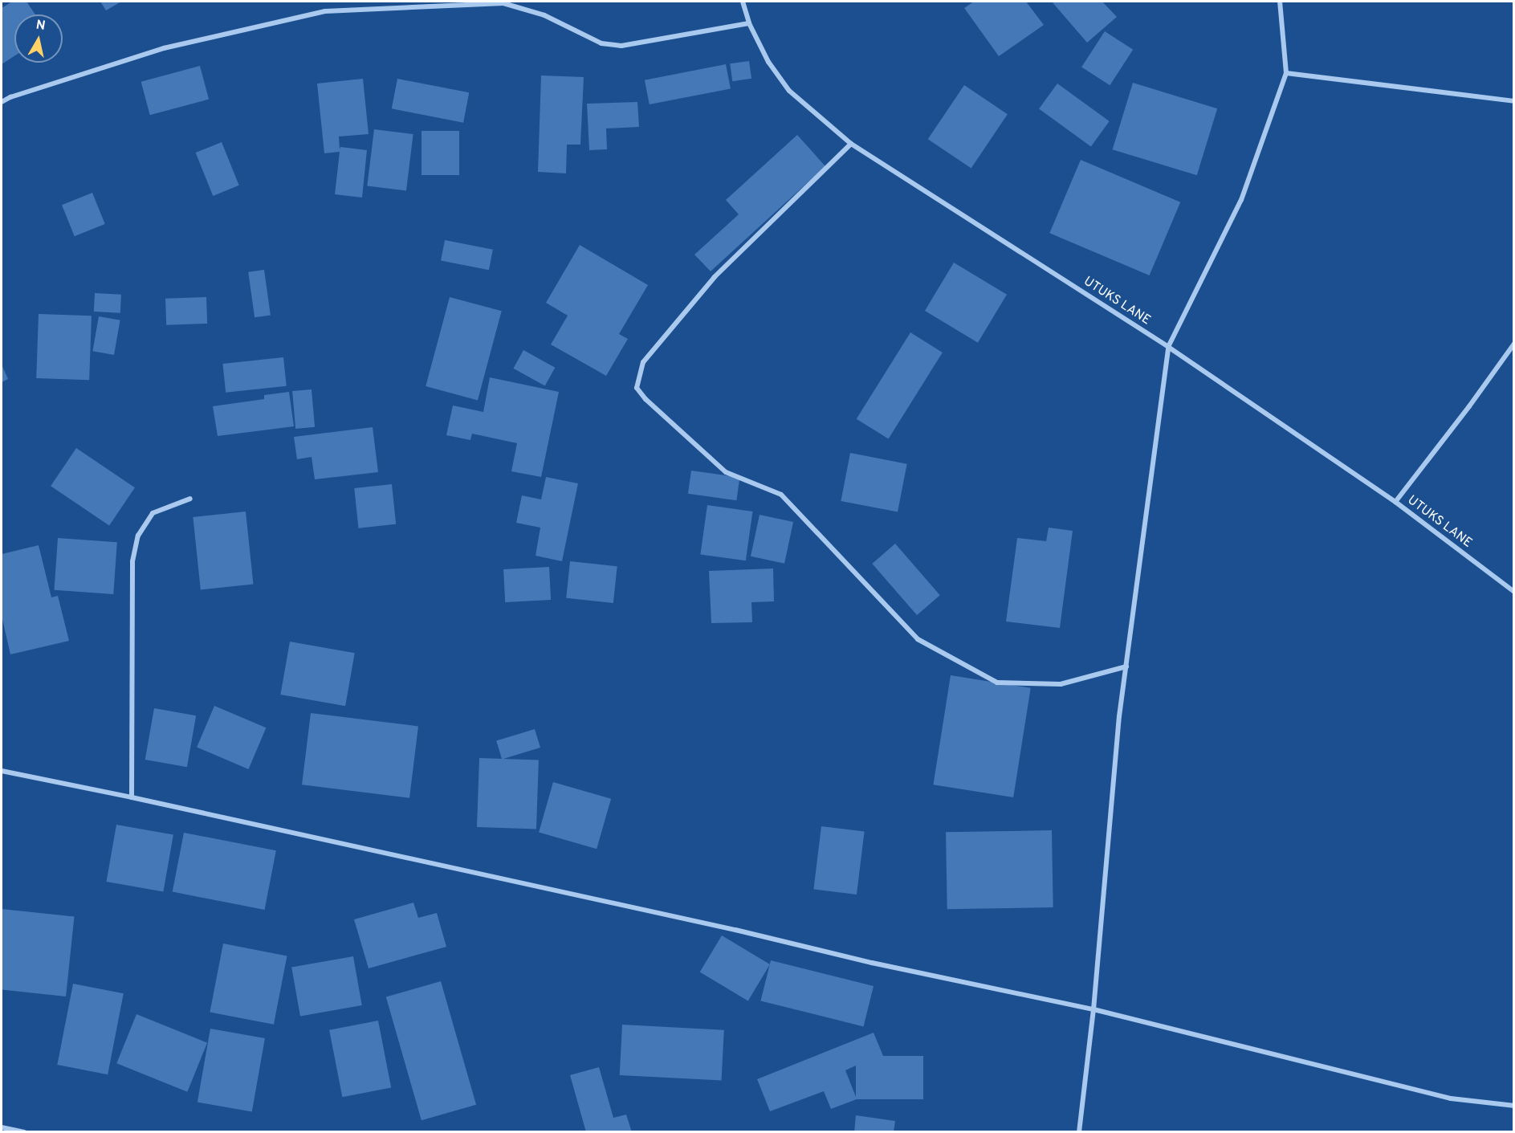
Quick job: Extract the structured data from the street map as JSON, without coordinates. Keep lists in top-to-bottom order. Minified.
{"streets":{"street":["UTUKS LANE"]},"north":"top"}
